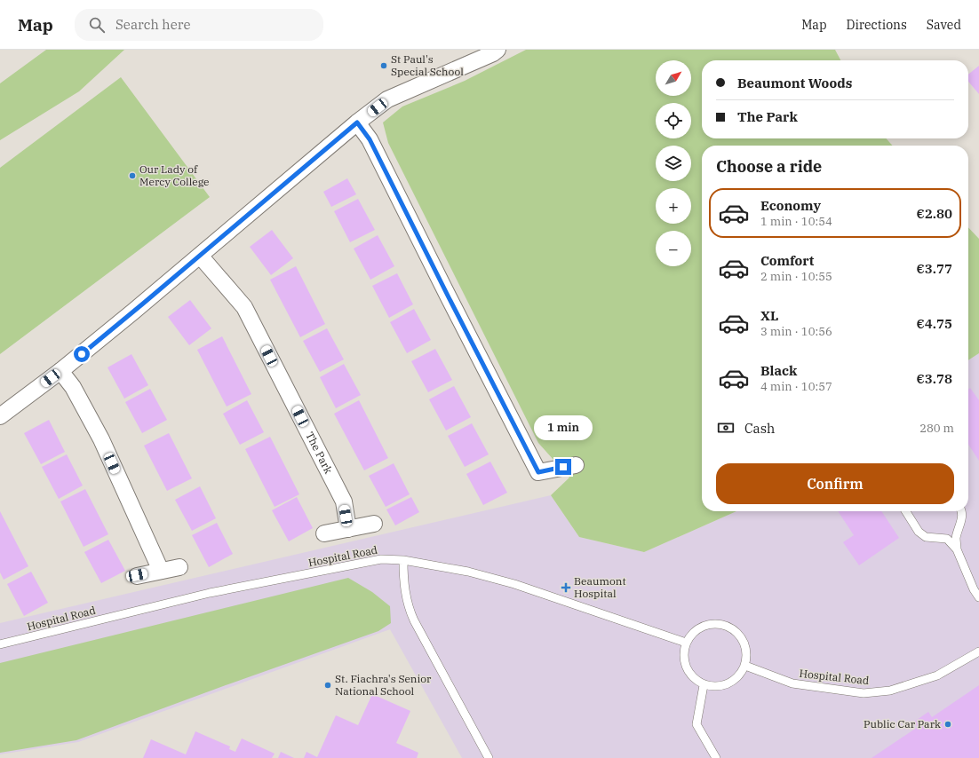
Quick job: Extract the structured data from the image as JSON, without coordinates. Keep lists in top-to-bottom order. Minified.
{"streets":{"street":["The Park"],"lane":["Hospital Road"]},"places":{"other":["St Paul's Special School","Our Lady of Mercy College","St. Fiachra's Senior National School","Public Car Park"],"health":["Beaumont Hospital"]},"north":"top right","page":{"header":"Map","search":"Search here","nav":["Map","Directions","Saved"],"map_buttons":["+","−"],"banner":["Beaumont Woods","The Park"],"heading":"Choose a ride","list":[{"name":"Economy","note":"1 min · 10:54","value":"€2.80"},{"name":"Comfort","note":"2 min · 10:55","value":"€3.77"},{"name":"XL","note":"3 min · 10:56","value":"€4.75"},{"name":"Black","note":"4 min · 10:57","value":"€3.78"}],"pay":["Cash","280 m"],"bubble":"1 min","buttons":"Confirm"}}
